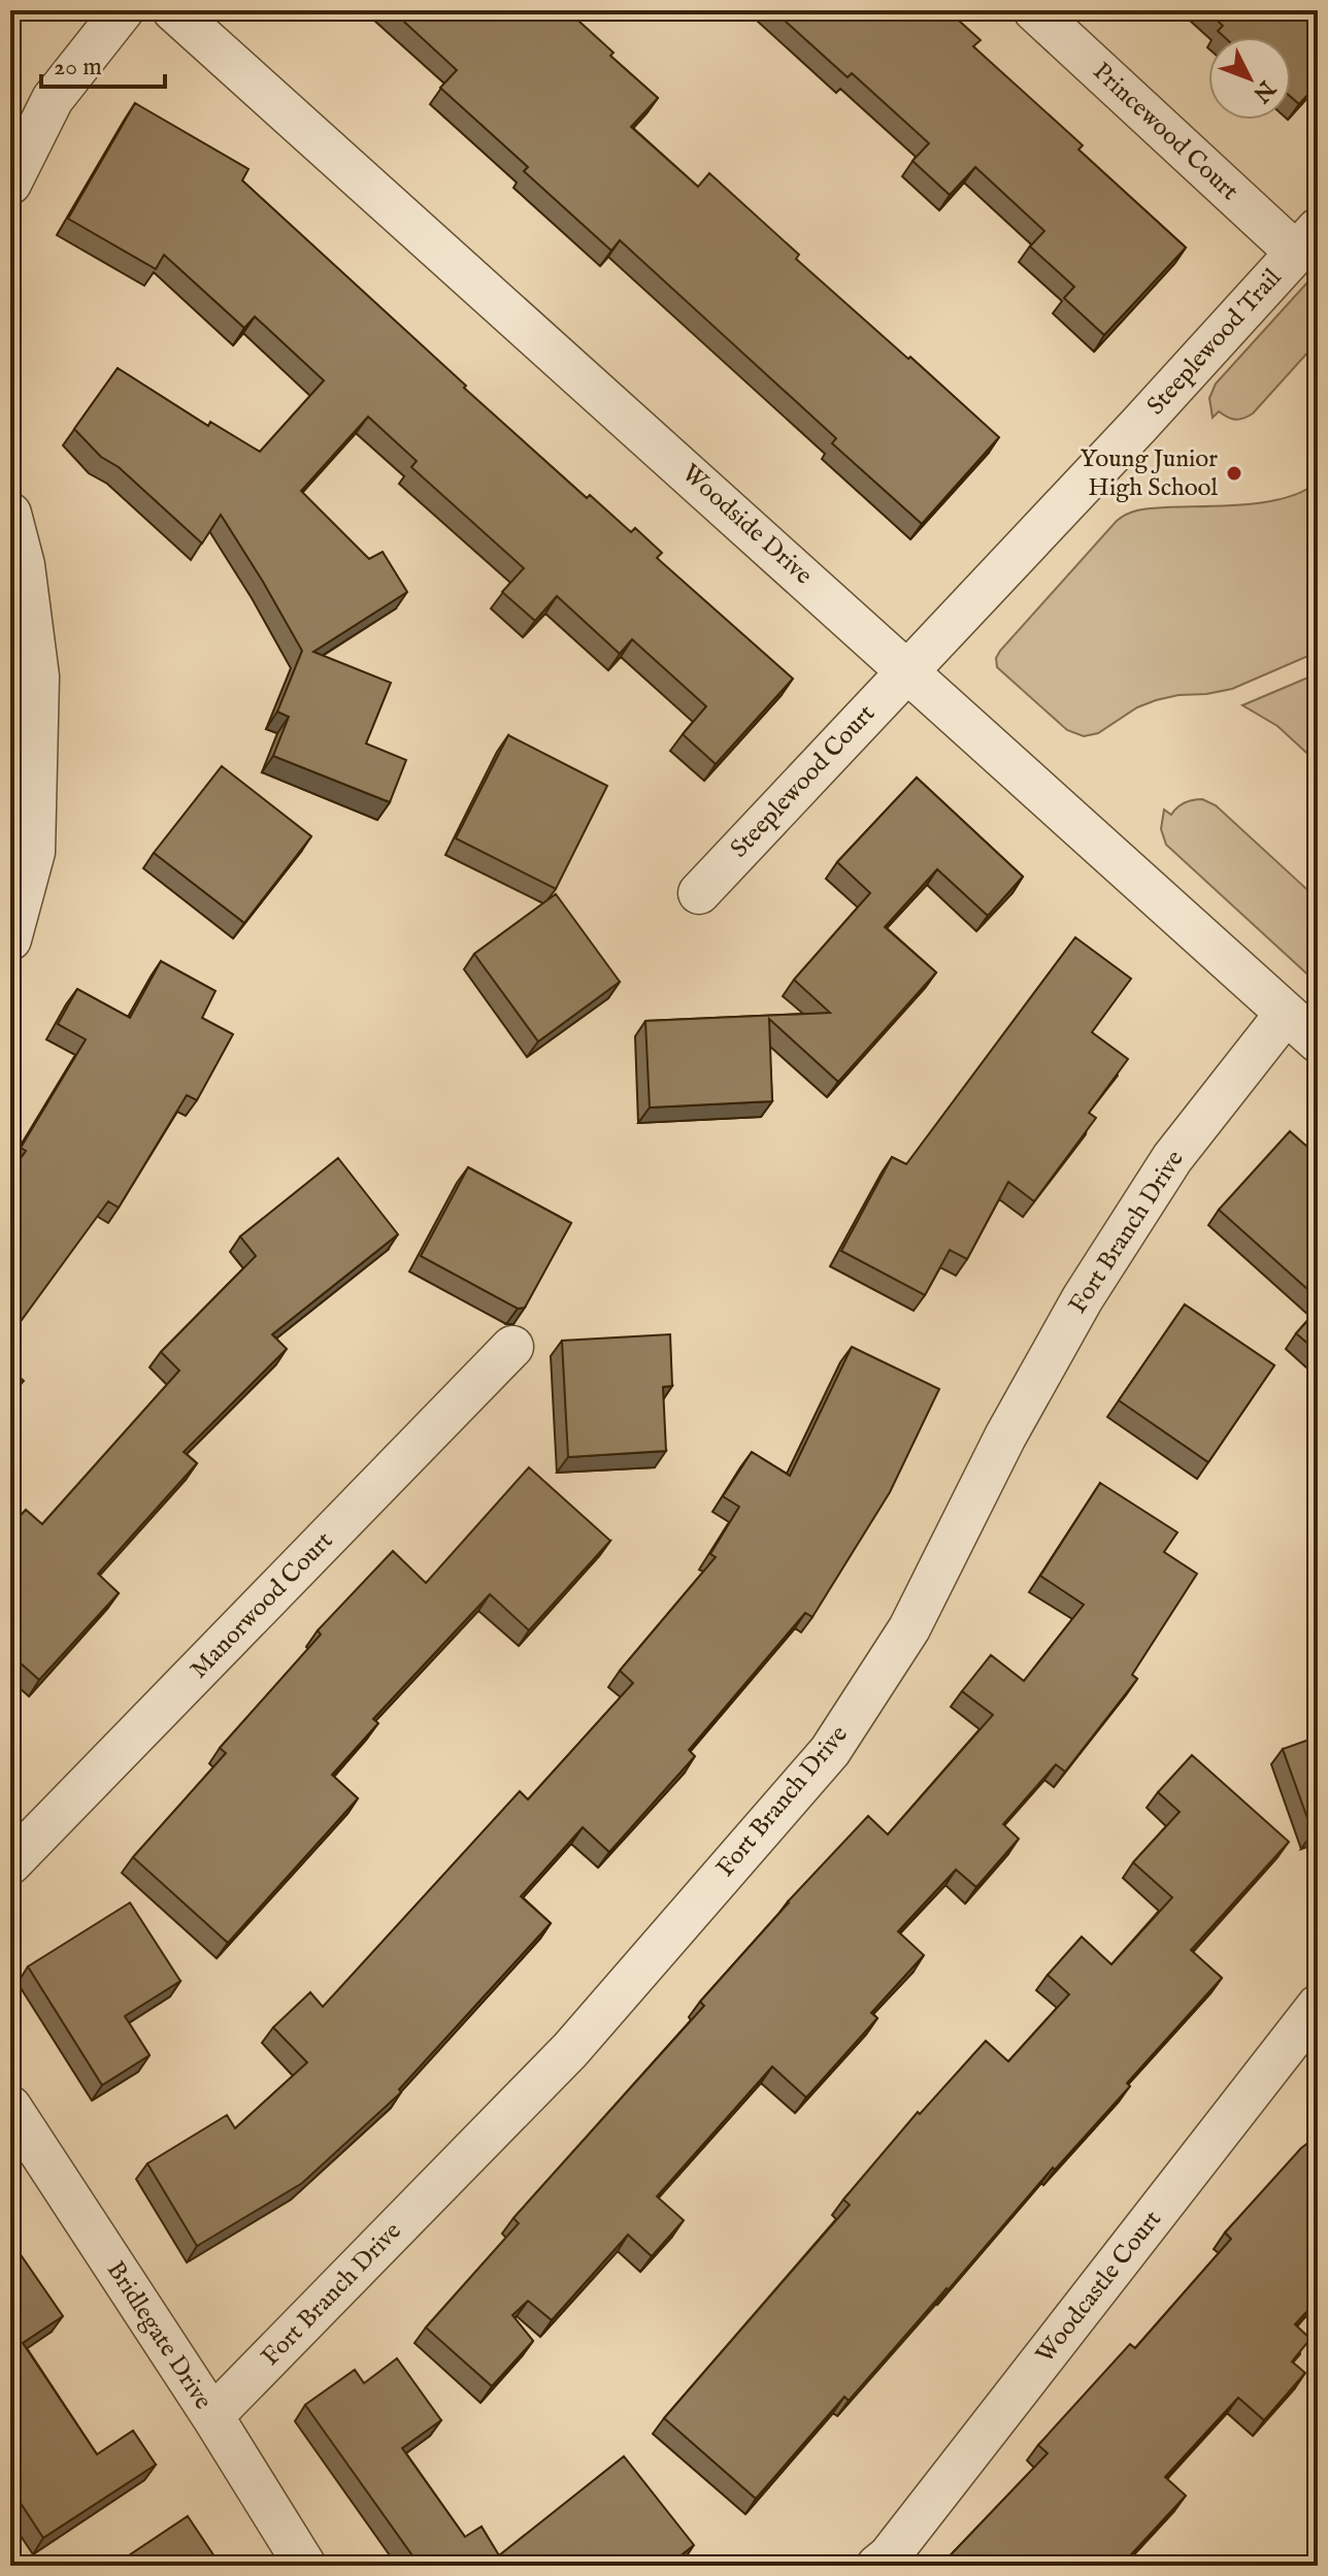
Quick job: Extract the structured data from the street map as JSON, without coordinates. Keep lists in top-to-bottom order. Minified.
{"streets":{"street":["Princewood Court","Steeplewood Trail","Woodside Drive","Steeplewood Court","Fort Branch Drive","Manorwood Court","Woodcastle Court","Bridlegate Drive"]},"crossings":[["Princewood Court","Steeplewood Trail"],["Steeplewood Trail","Woodside Drive"],["Steeplewood Trail","Steeplewood Court"],["Woodside Drive","Steeplewood Court"],["Woodside Drive","Fort Branch Drive"],["Fort Branch Drive","Bridlegate Drive"]],"places":["Young Junior High School"],"scale_bar":"20 m","north":"bottom right"}
